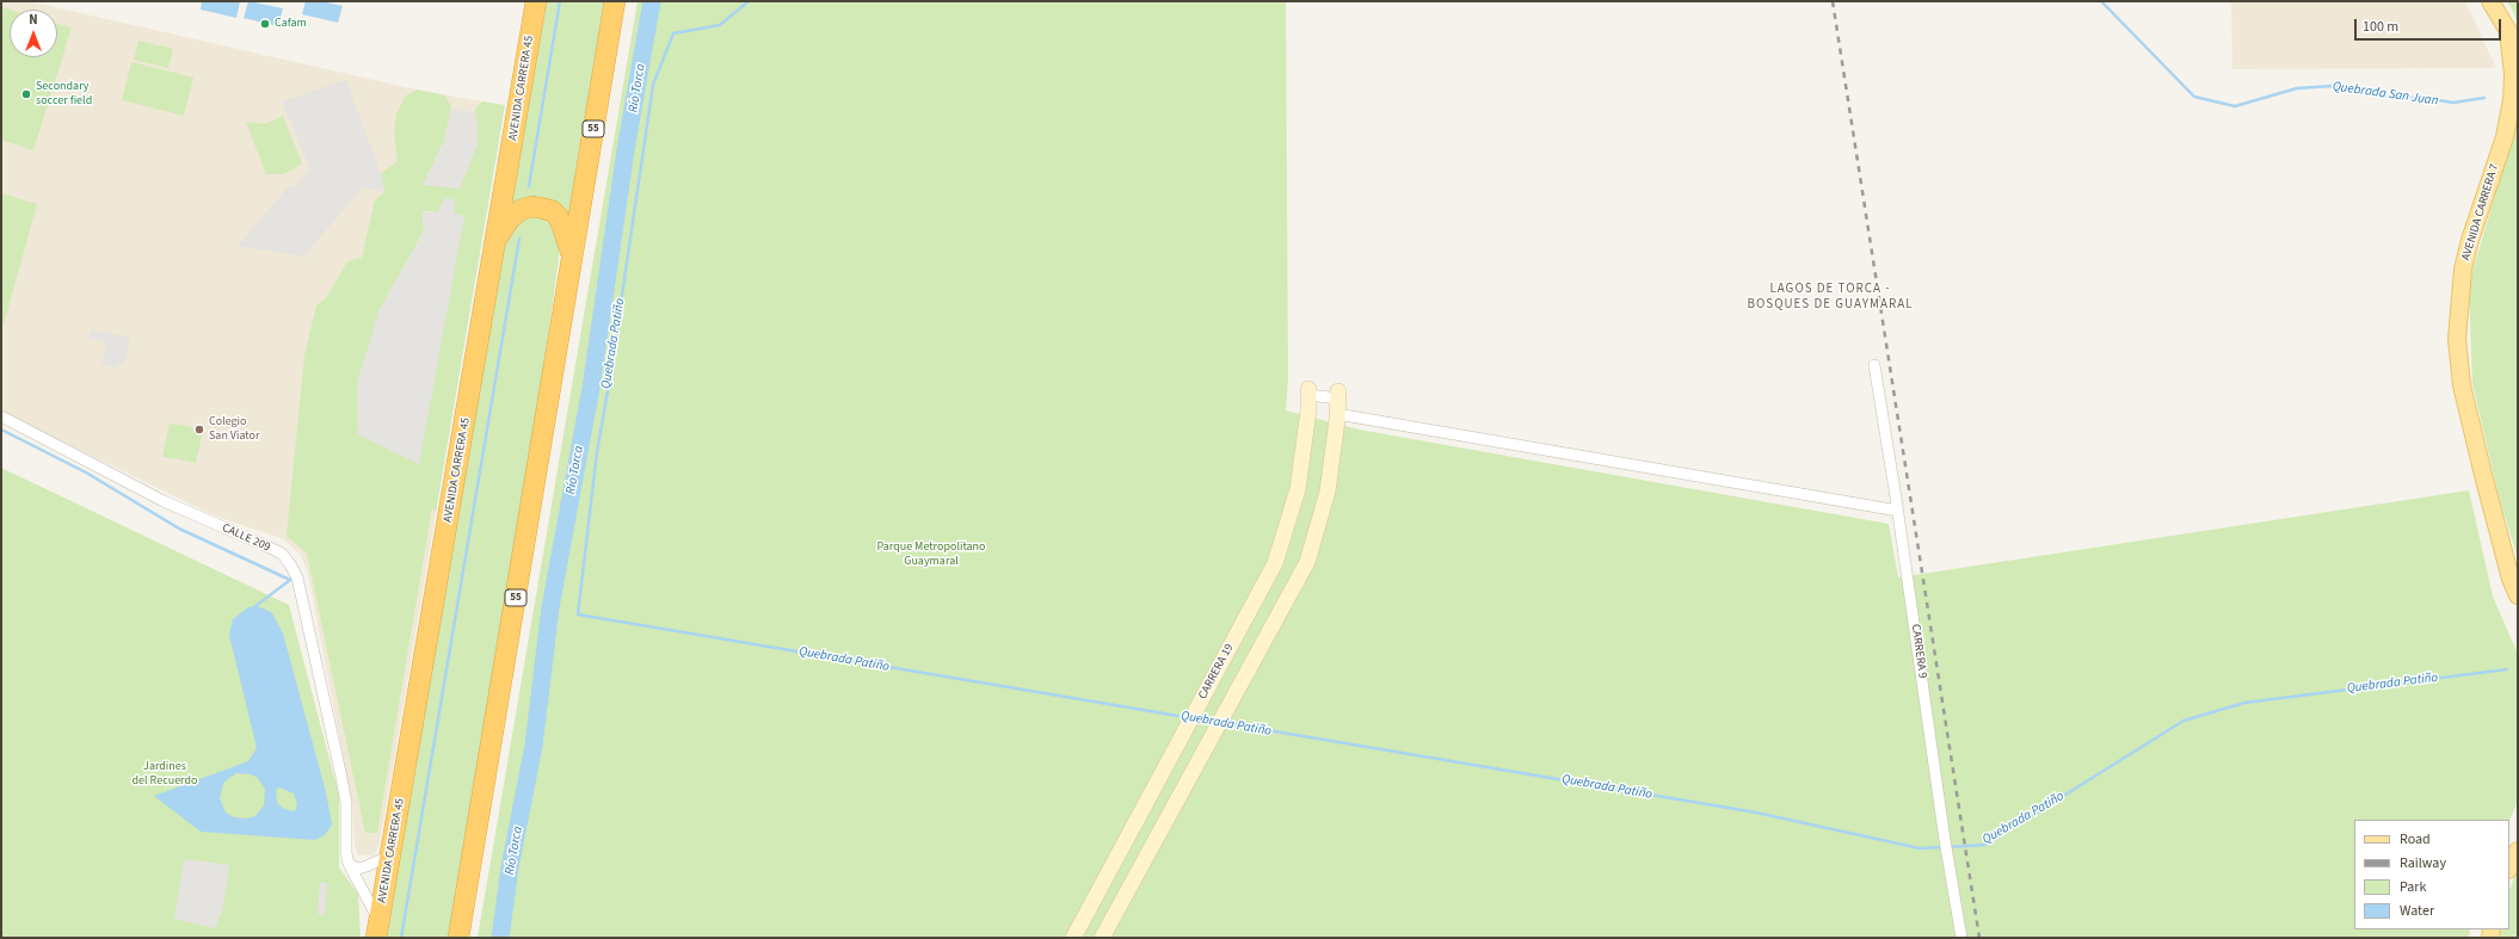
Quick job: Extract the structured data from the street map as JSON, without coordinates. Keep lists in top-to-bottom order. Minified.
{"streets":{"highway":["AVENIDA CARRERA 45","55"],"main road":["AVENIDA CARRERA 7","CARRERA 19"],"street":["CALLE 209","CARRERA 9"]},"crossings":[["AVENIDA CARRERA 45","CALLE 209"]],"districts":["LAGOS DE TORCA - BOSQUES DE GUAYMARAL"],"water":["Río Torca","Quebrada San Juan","Quebrada Patiño"],"parks":["Parque Metropolitano Guaymaral","Jardines del Recuerdo"],"places":["Cafam","Secondary soccer field","Colegio San Viator"],"legend":["Road","Railway","Park","Water"],"scale_bar":"100 m","north":"top"}
